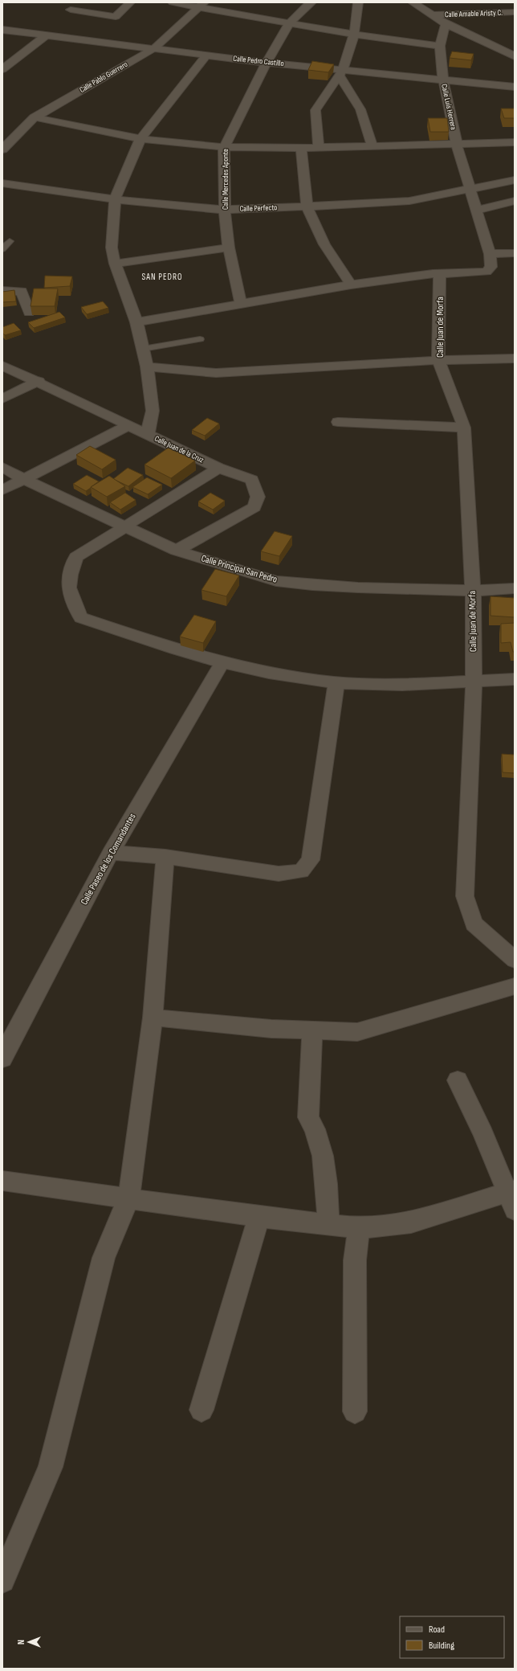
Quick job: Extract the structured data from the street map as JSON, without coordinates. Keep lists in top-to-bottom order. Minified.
{"streets":{"street":["Calle Amable Aristy C.","Calle Pedro Castillo","Calle Pablo Guerrero","Calle Luis Herrera","Calle Mercedes Aponte","Calle Perfecto","Calle Juan de Morfa","Calle Juan de la Cruz","Calle Principal San Pedro","Calle Paseo de los Comandantes"]},"crossings":[["Calle Pedro Castillo","Calle Pablo Guerrero"],["Calle Pedro Castillo","Calle Luis Herrera"],["Calle Pedro Castillo","Calle Mercedes Aponte"],["Calle Luis Herrera","Calle Perfecto"],["Calle Luis Herrera","Calle Juan de Morfa"],["Calle Mercedes Aponte","Calle Perfecto"],["Calle Juan de Morfa","Calle Principal San Pedro"],["Calle Juan de la Cruz","Calle Principal San Pedro"]],"districts":["SAN PEDRO"],"legend":["Road","Building"],"north":"left"}
